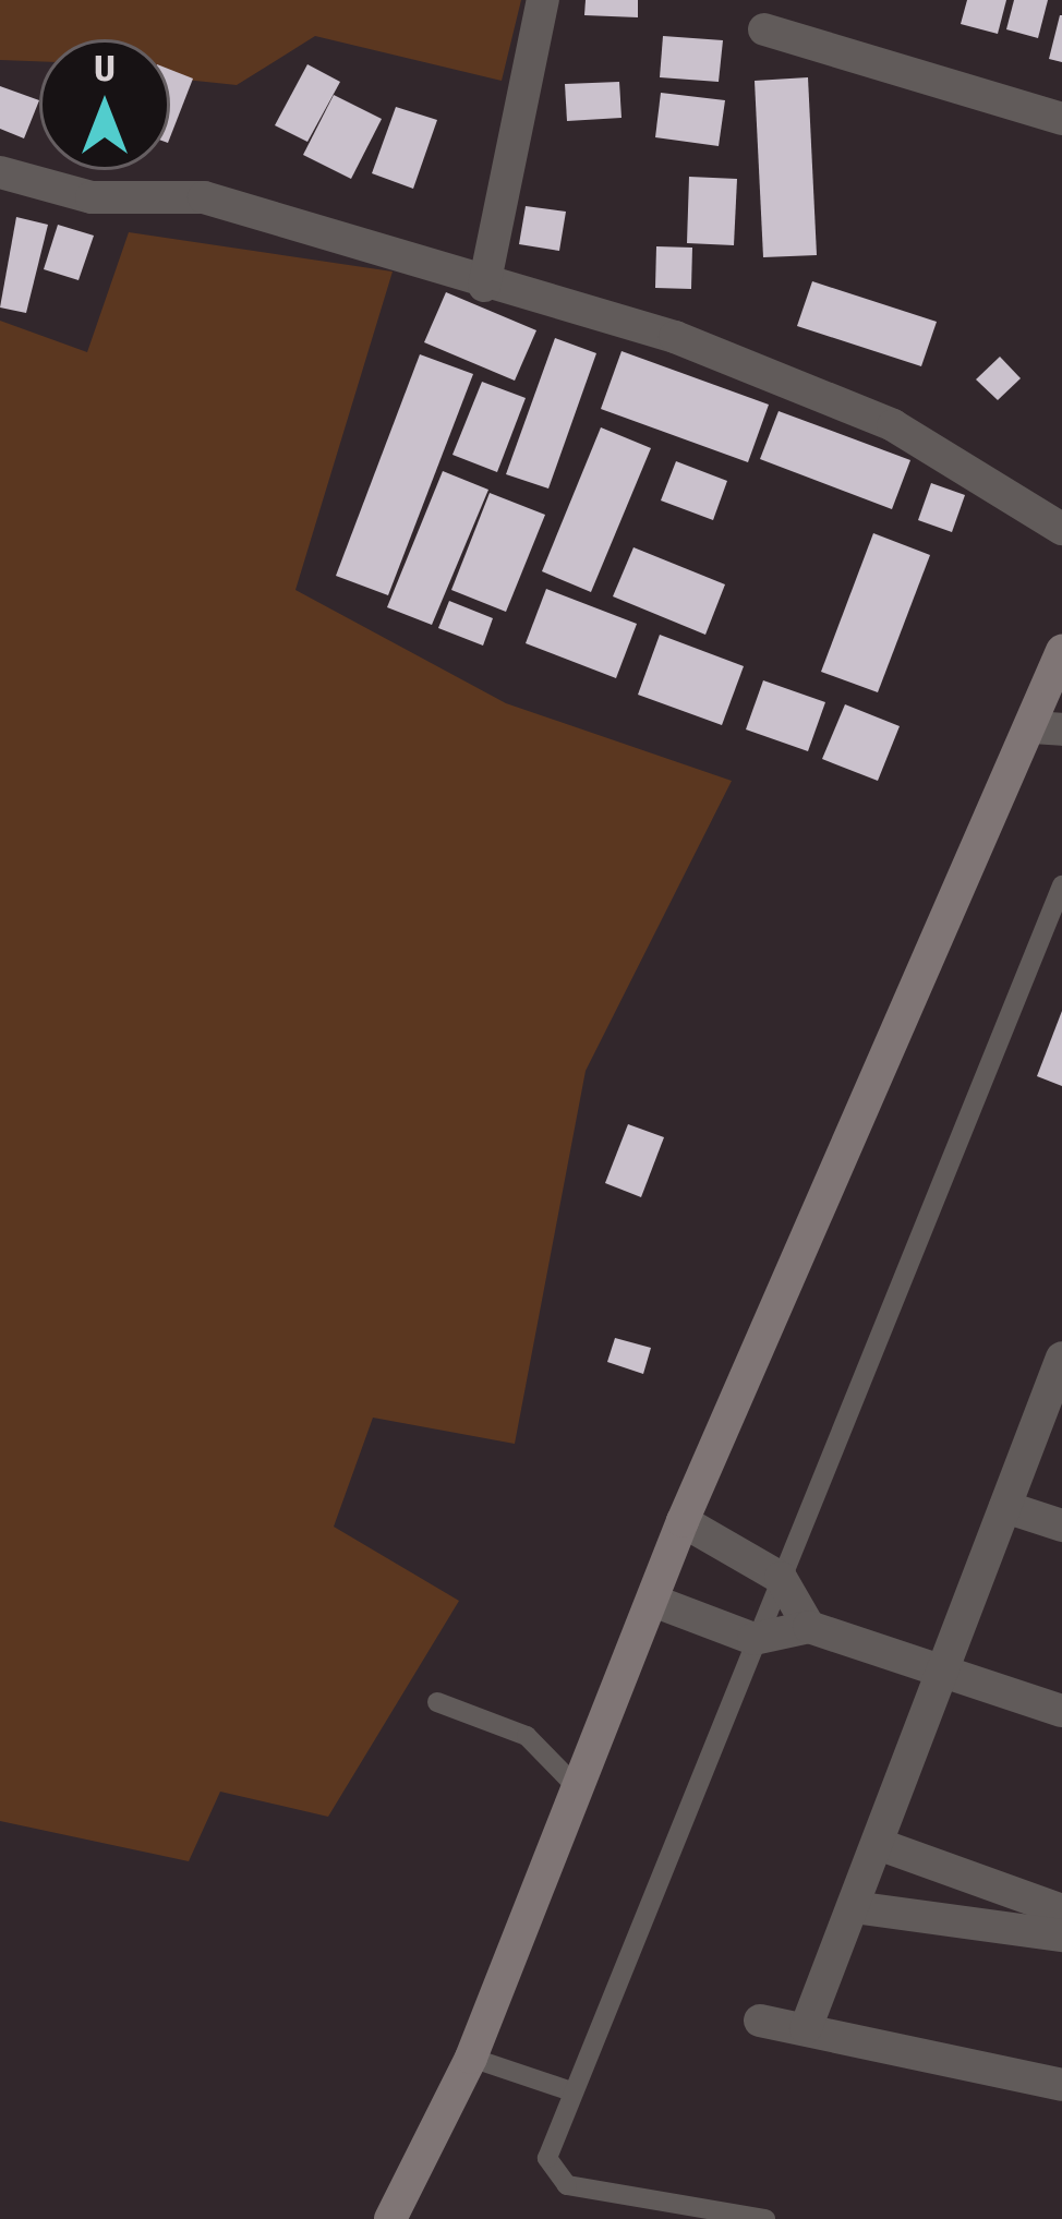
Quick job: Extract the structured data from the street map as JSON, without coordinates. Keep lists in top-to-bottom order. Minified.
{"north":"top"}
